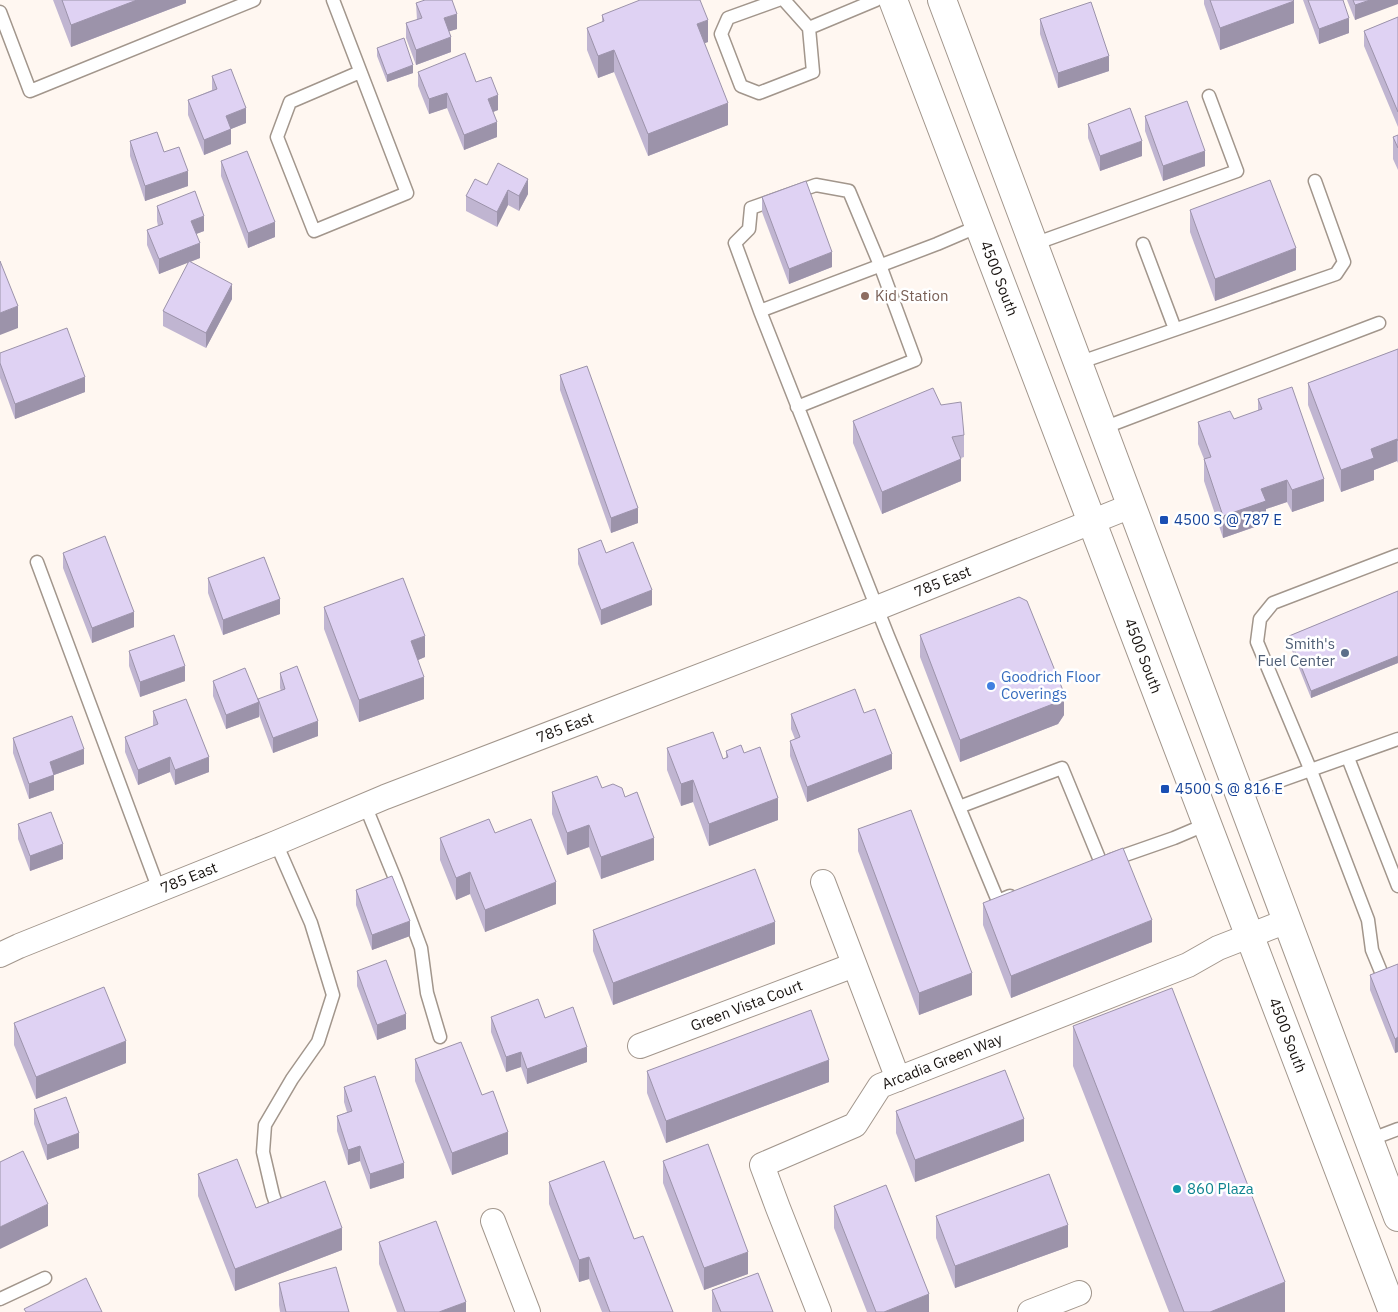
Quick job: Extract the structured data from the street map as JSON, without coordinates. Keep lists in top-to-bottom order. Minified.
{"streets":{"main road":["4500 South"],"street":["785 East","Green Vista Court","Arcadia Green Way"]},"crossings":[["4500 South","785 East"],["4500 South","Arcadia Green Way"]],"places":{"other":["Kid Station","Smith's Fuel Center","Goodrich Floor Coverings","860 Plaza"],"transit":["4500 S @ 787 E","4500 S @ 816 E"]}}
